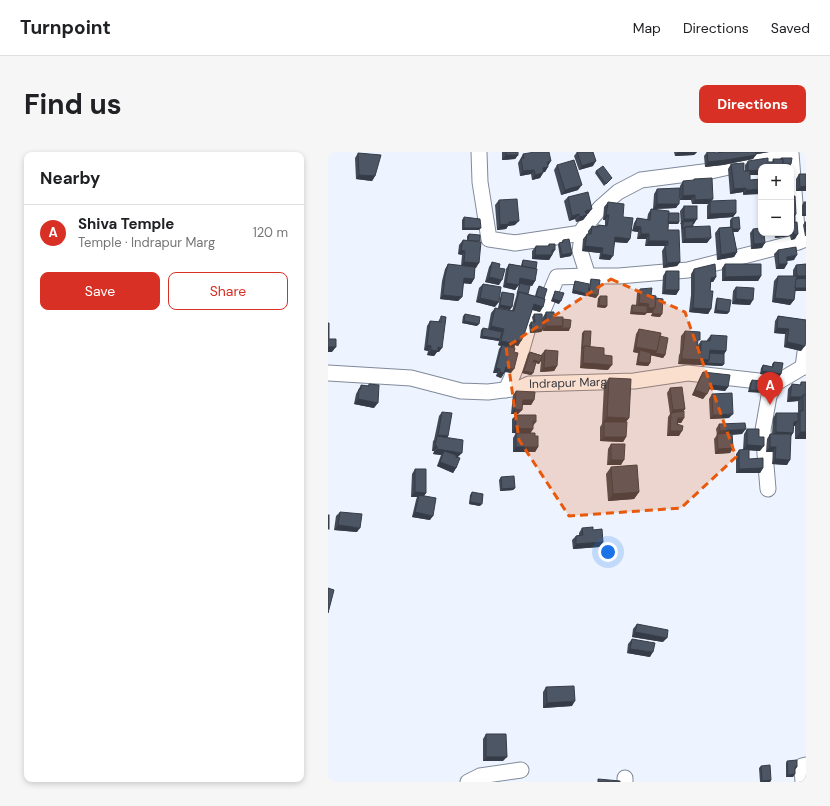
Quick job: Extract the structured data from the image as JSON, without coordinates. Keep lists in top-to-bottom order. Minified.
{"streets":{"street":["Indrapur Marg"]},"page":{"header":"Turnpoint","nav":["Map","Directions","Saved"],"buttons":["Directions",["Save","Share"]],"title":"Find us","heading":"Nearby","map_buttons":["+","−"],"list":[{"mark":"A","name":"Shiva Temple","note":"Temple · Indrapur Marg","value":"120 m"}],"pins":"A"}}
